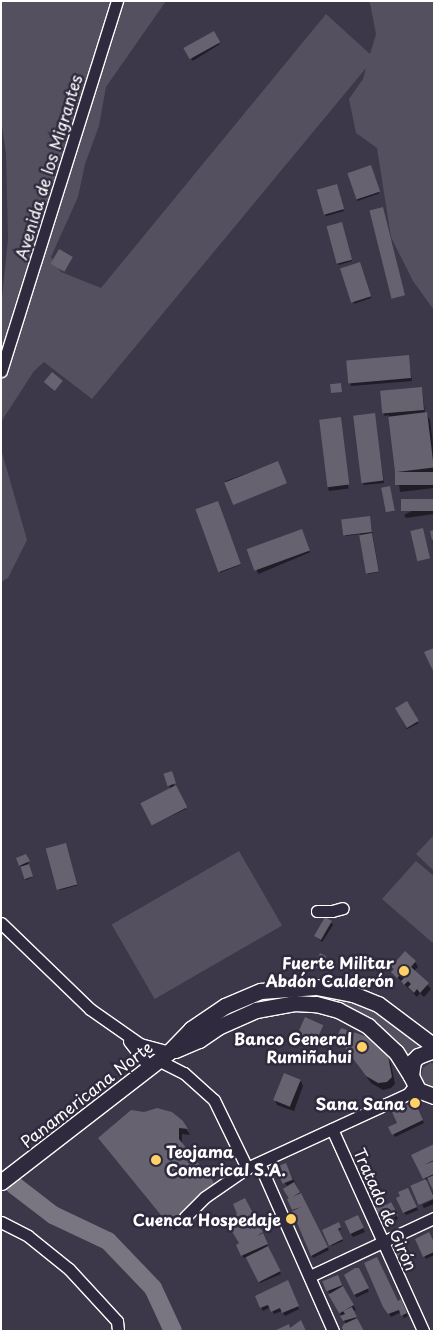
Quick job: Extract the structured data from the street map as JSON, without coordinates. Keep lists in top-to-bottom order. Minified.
{"streets":{"main road":["Panamericana Norte"],"street":["Avenida de los Migrantes","Tratado de Girón"]},"places":["Fuerte Militar Abdón Calderón","Banco General Rumiñahui","Sana Sana","Teojama Comerical S.A.","Cuenca Hospedaje"]}
